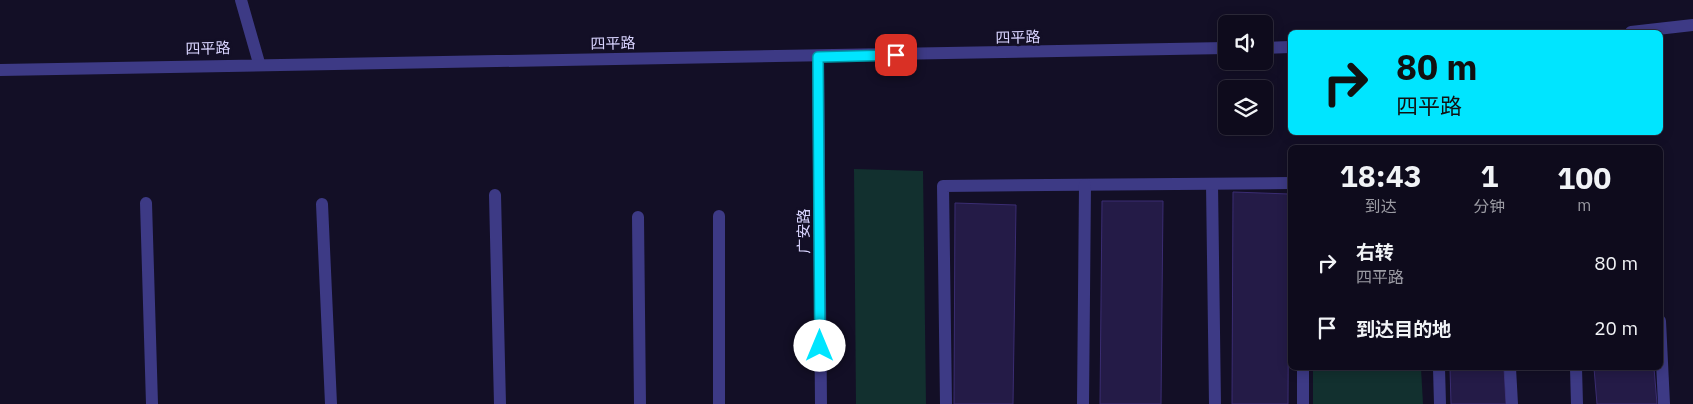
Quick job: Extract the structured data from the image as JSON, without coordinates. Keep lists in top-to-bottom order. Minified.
{"streets":{"street":["四平路","广安路"]},"crossings":[["四平路","广安路"]],"page":{"turn":["80 m","四平路"],"eta":["18:43","到达","1","分钟","100","m"],"list":[{"name":"右转","note":"四平路","value":"80 m"},{"name":"到达目的地","value":"20 m"}]}}
